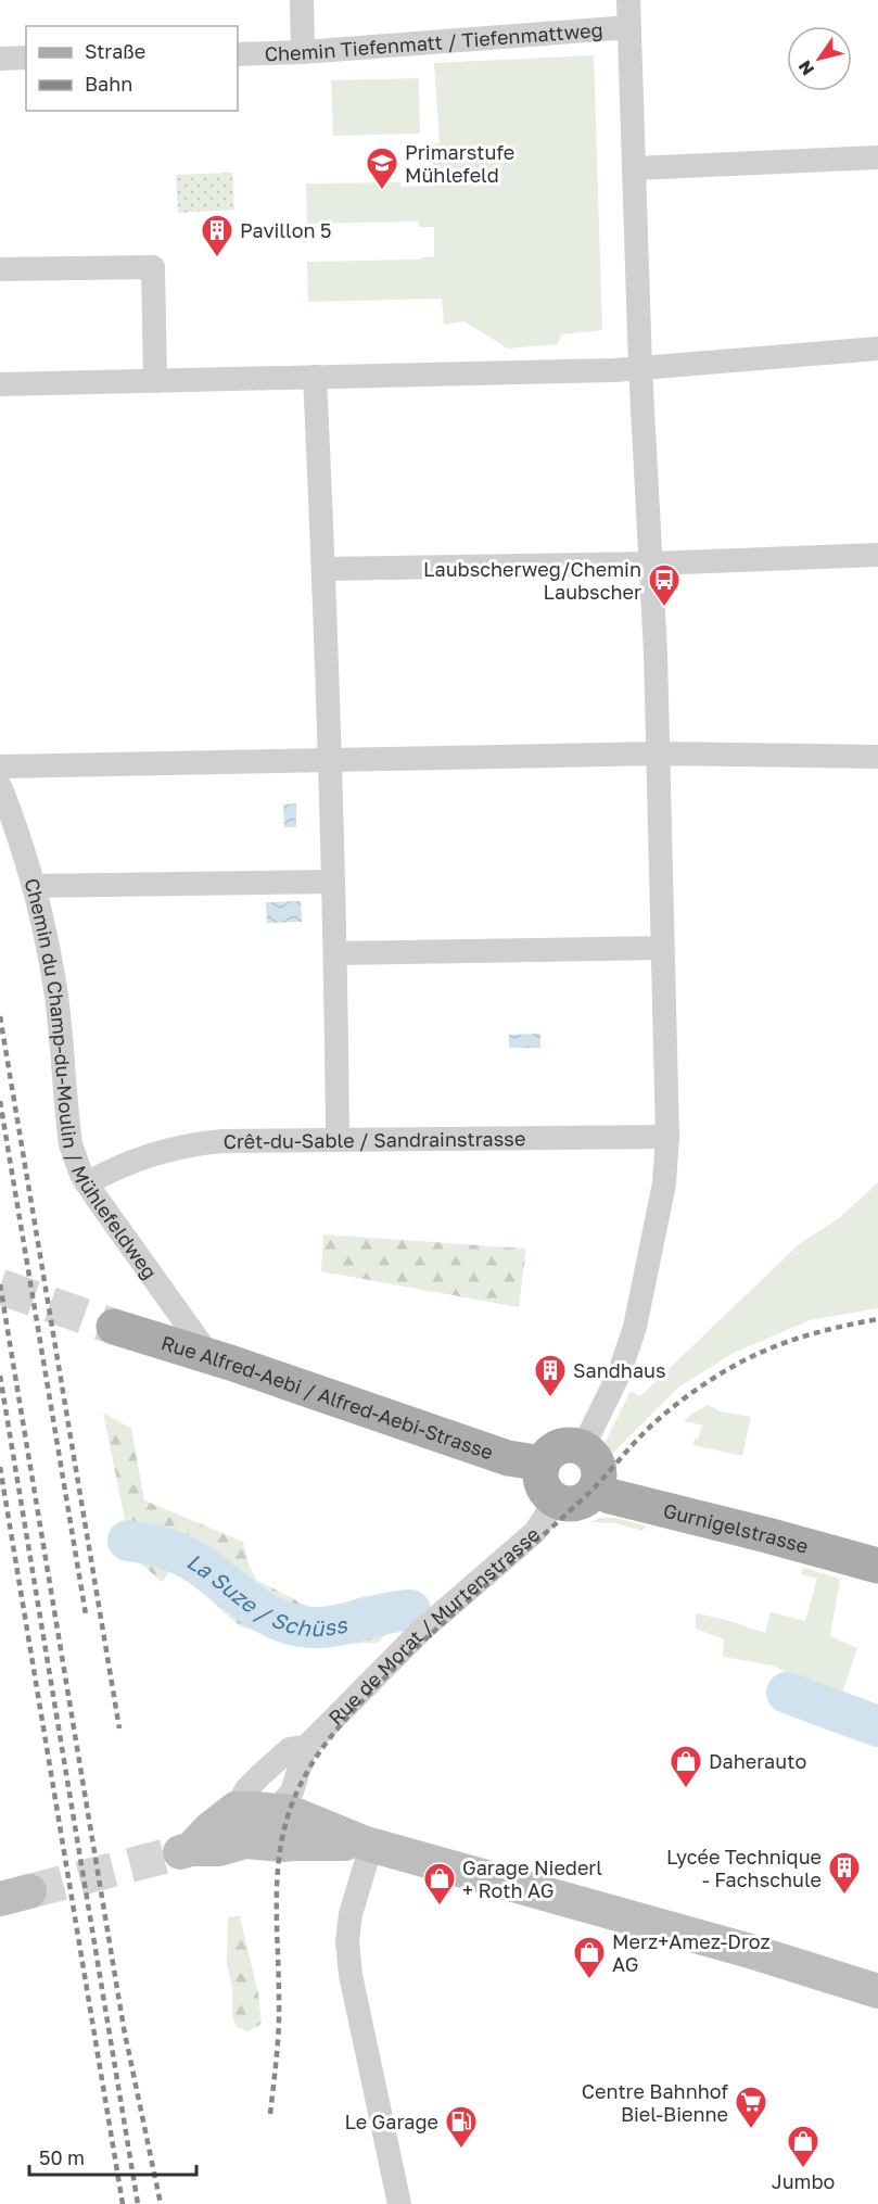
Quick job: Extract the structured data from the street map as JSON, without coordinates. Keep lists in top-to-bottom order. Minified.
{"streets":{"main road":["Rue Alfred-Aebi / Alfred-Aebi-Strasse","Gurnigelstrasse","Rue de Morat / Murtenstrasse"],"street":["Chemin Tiefenmatt / Tiefenmattweg","Chemin du Champ-du-Moulin / Mühlefeldweg","Crêt-du-Sable / Sandrainstrasse"]},"crossings":[["Chemin du Champ-du-Moulin / Mühlefeldweg","Crêt-du-Sable / Sandrainstrasse"],["Chemin du Champ-du-Moulin / Mühlefeldweg","Rue Alfred-Aebi / Alfred-Aebi-Strasse"],["Rue Alfred-Aebi / Alfred-Aebi-Strasse","Gurnigelstrasse"],["Rue Alfred-Aebi / Alfred-Aebi-Strasse","Rue de Morat / Murtenstrasse"],["Gurnigelstrasse","Rue de Morat / Murtenstrasse"]],"water":["La Suze / Schüss"],"places":{"school or university":["Primarstufe Mühlefeld"],"building":["Pavillon 5","Sandhaus","Lycée Technique - Fachschule"],"bus stop":["Laubscherweg/Chemin Laubscher"],"shop":["Daherauto","Garage Niederl + Roth AG","Merz+Amez-Droz AG","Jumbo"],"supermarket":["Centre Bahnhof Biel-Bienne"],"fuel station":["Le Garage"]},"legend":["Straße","Bahn"],"scale_bar":"50 m","north":"bottom left"}
